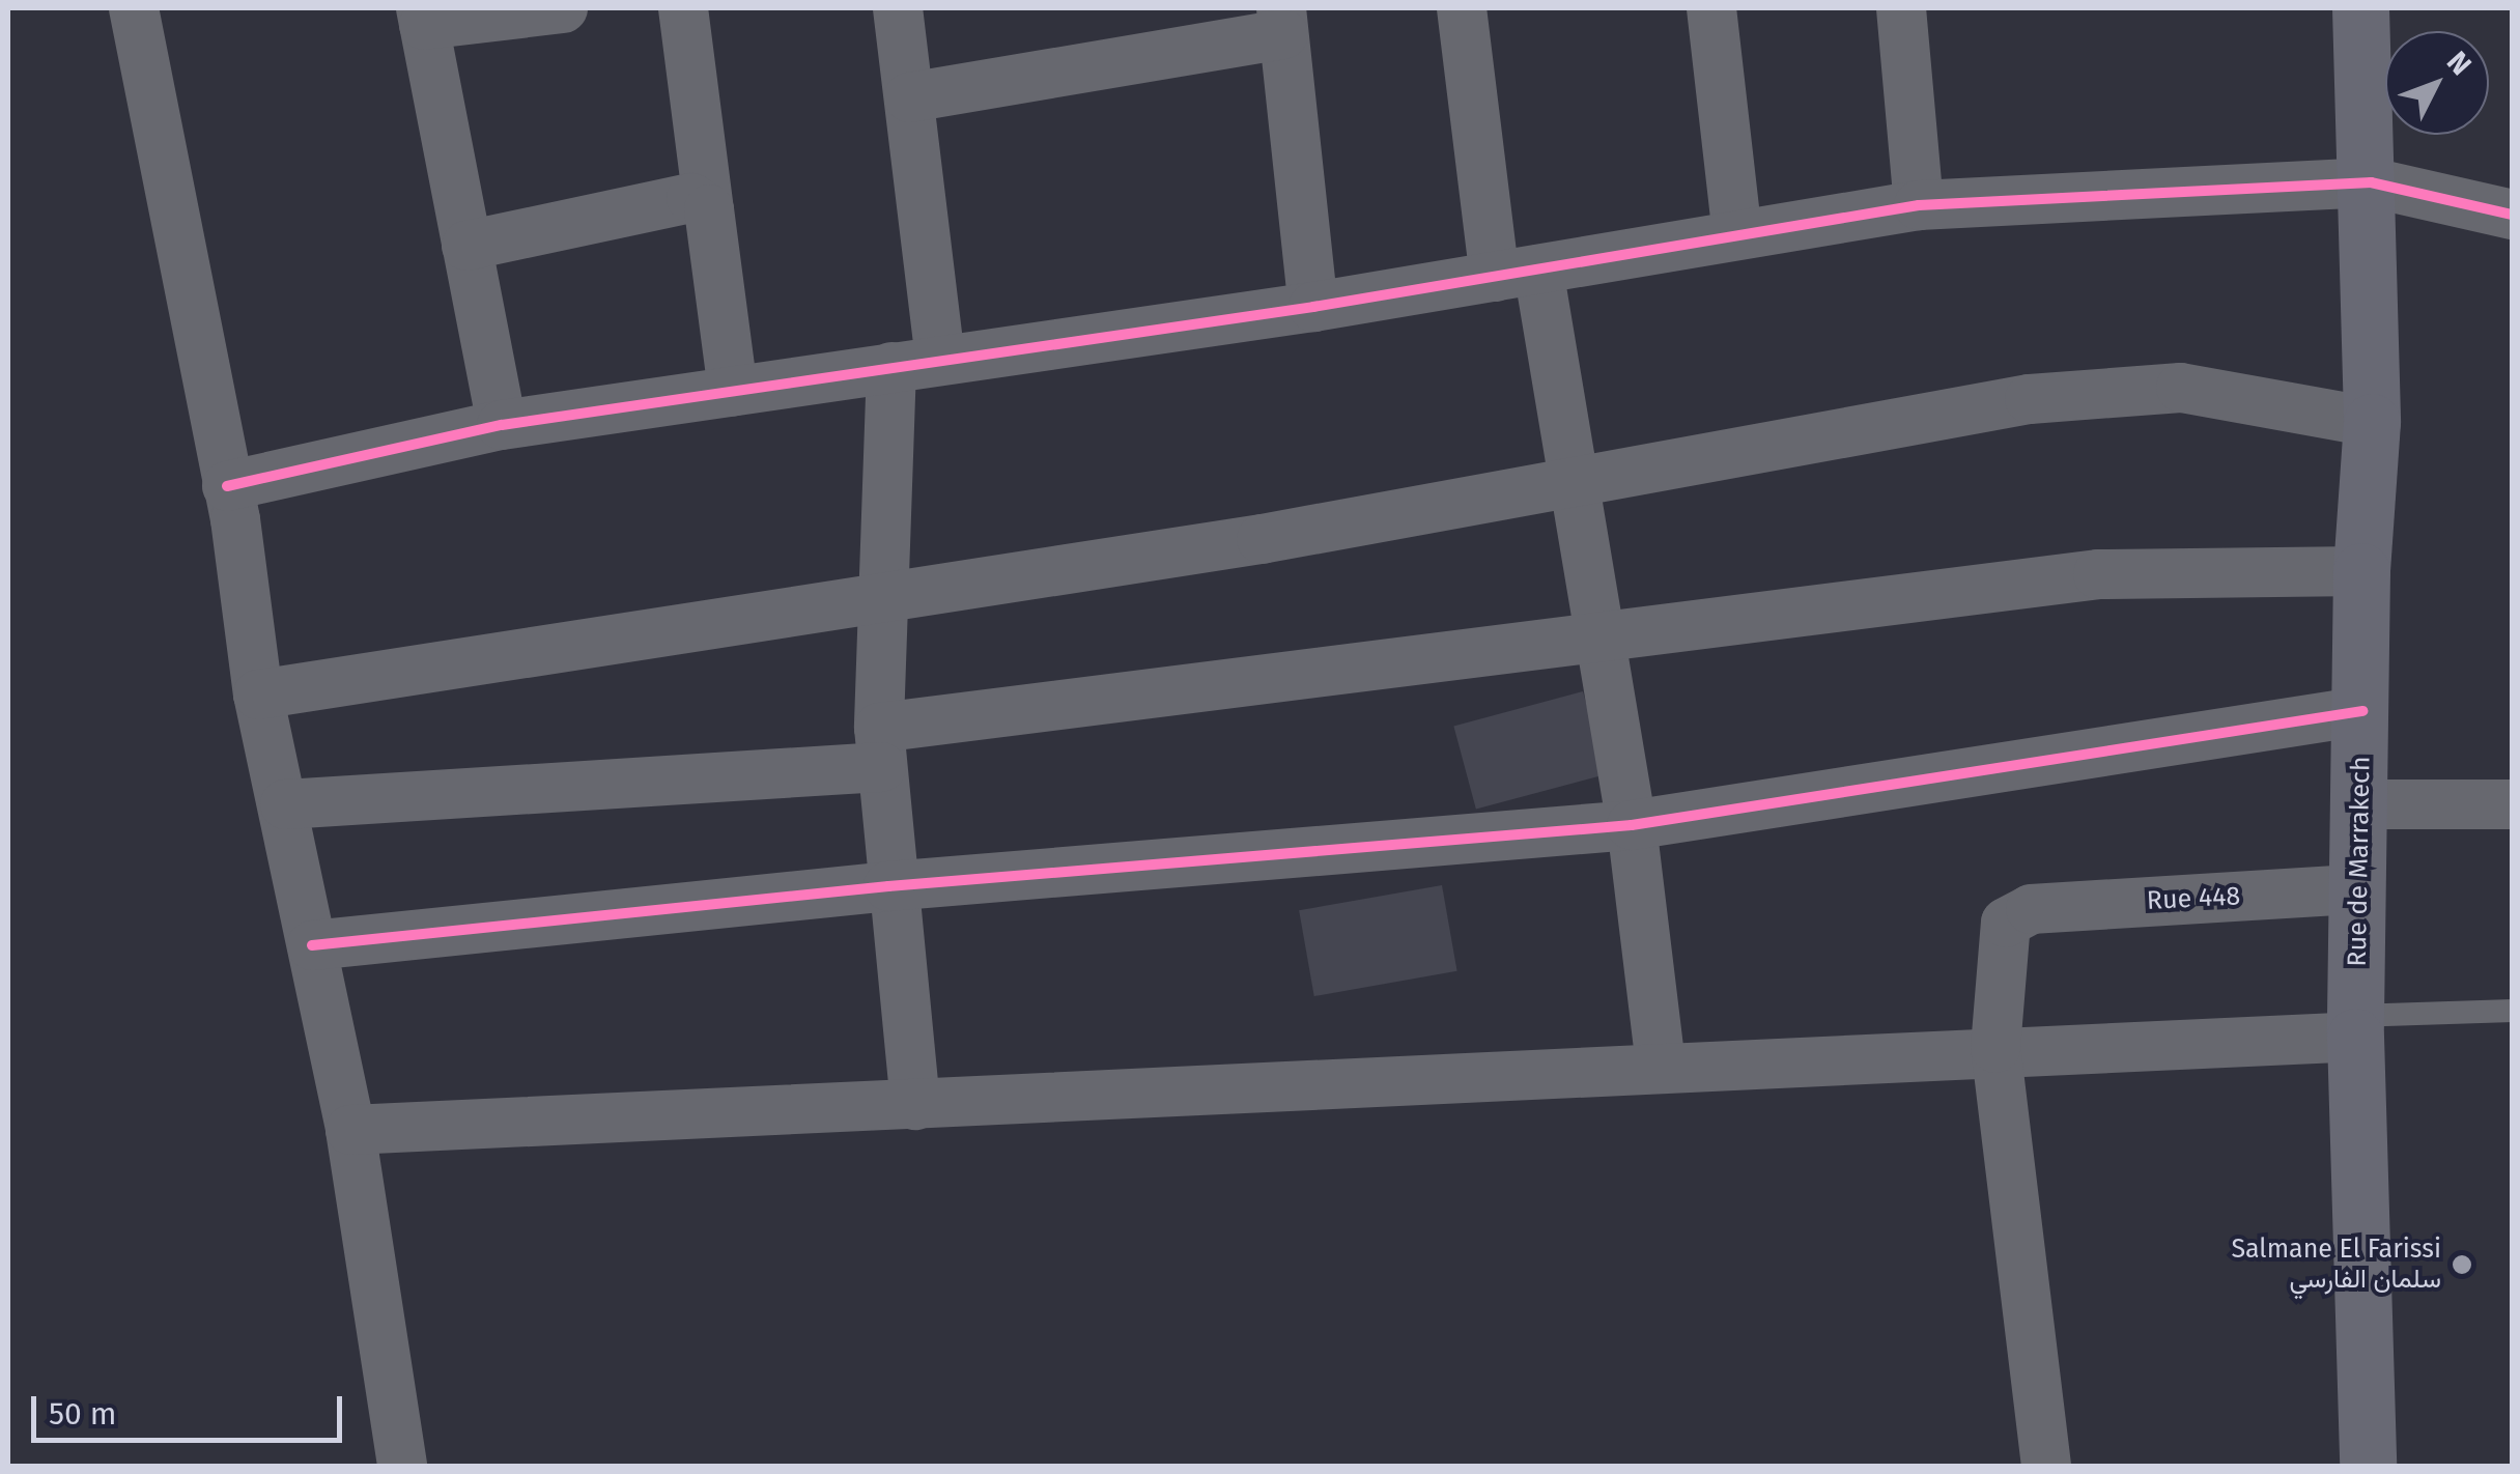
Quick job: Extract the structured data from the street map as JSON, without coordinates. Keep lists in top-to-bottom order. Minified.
{"streets":{"street":["Rue de Marrakech","Rue 448"]},"crossings":[["Rue de Marrakech","Rue 448"]],"places":["Salmane El Farissi سلمان الفارسي"],"scale_bar":"50 m","north":"top right"}
